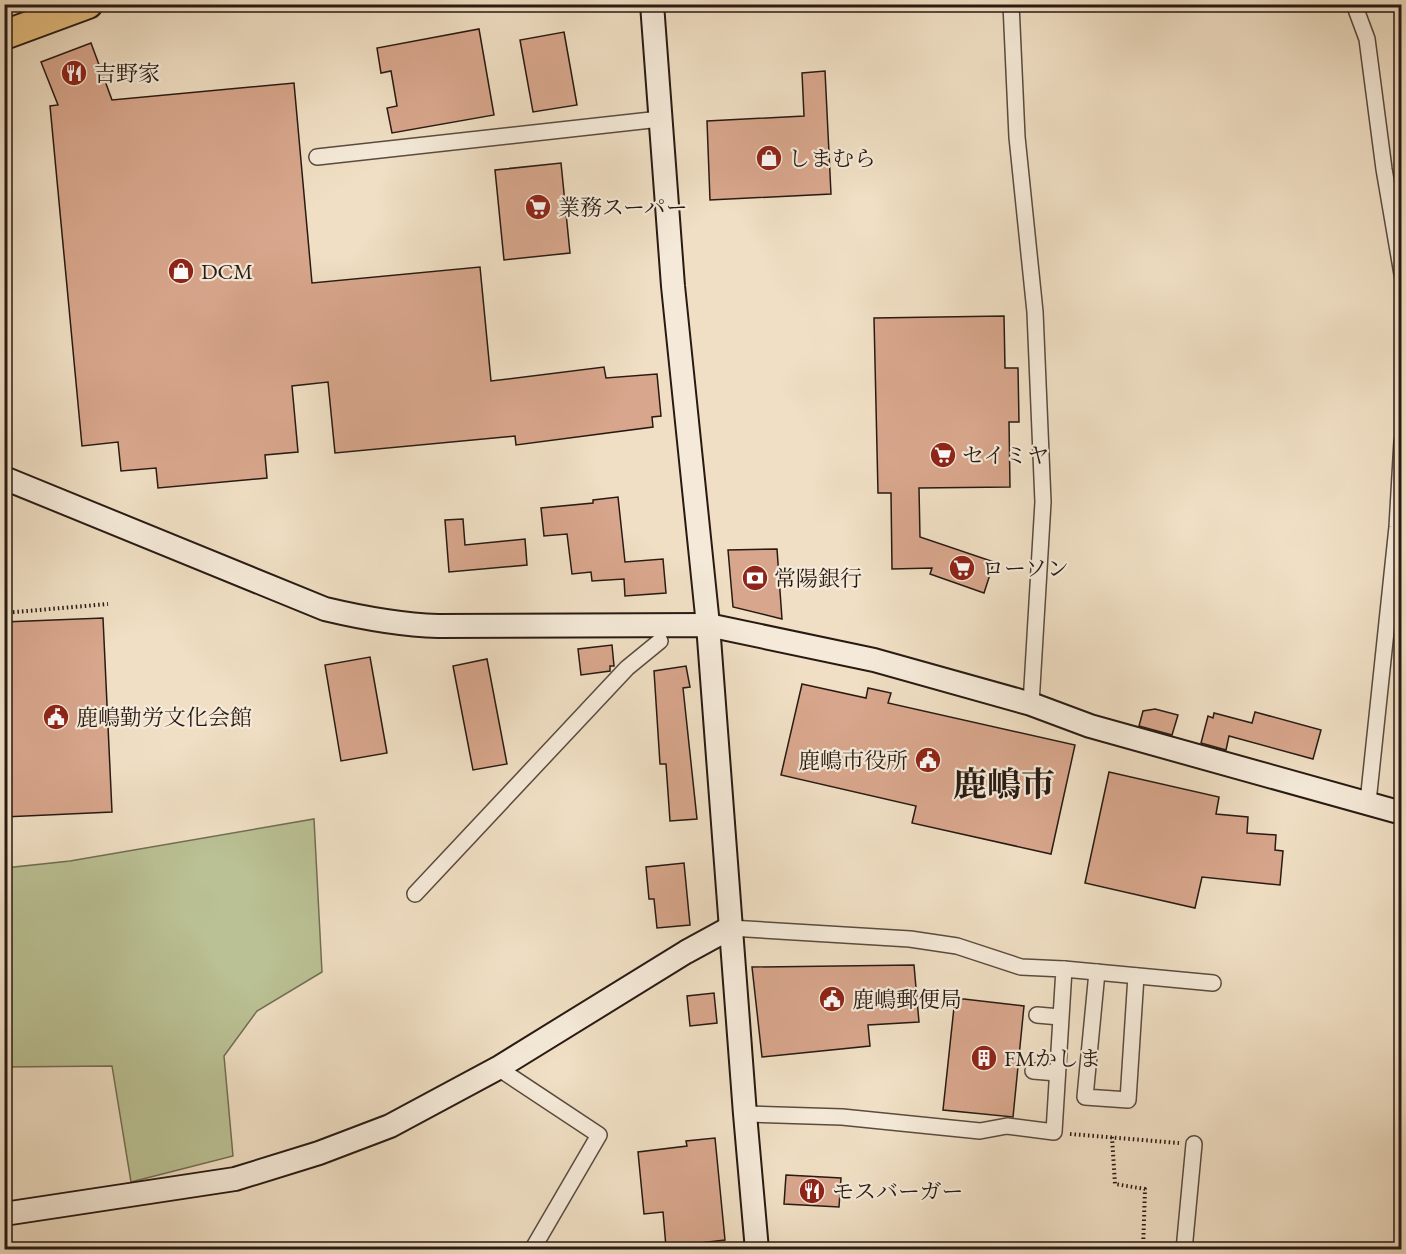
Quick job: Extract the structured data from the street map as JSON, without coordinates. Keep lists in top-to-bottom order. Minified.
{"districts":["鹿嶋市"],"places":{"restaurant":["吉野家","モスバーガー"],"shop":["しまむら","DCM"],"supermarket":["業務スーパー","セイミヤ","ローソン"],"bank":["常陽銀行"],"public building":["鹿嶋勤労文化会館","鹿嶋市役所","鹿嶋郵便局"],"building":["FMかしま"]}}
